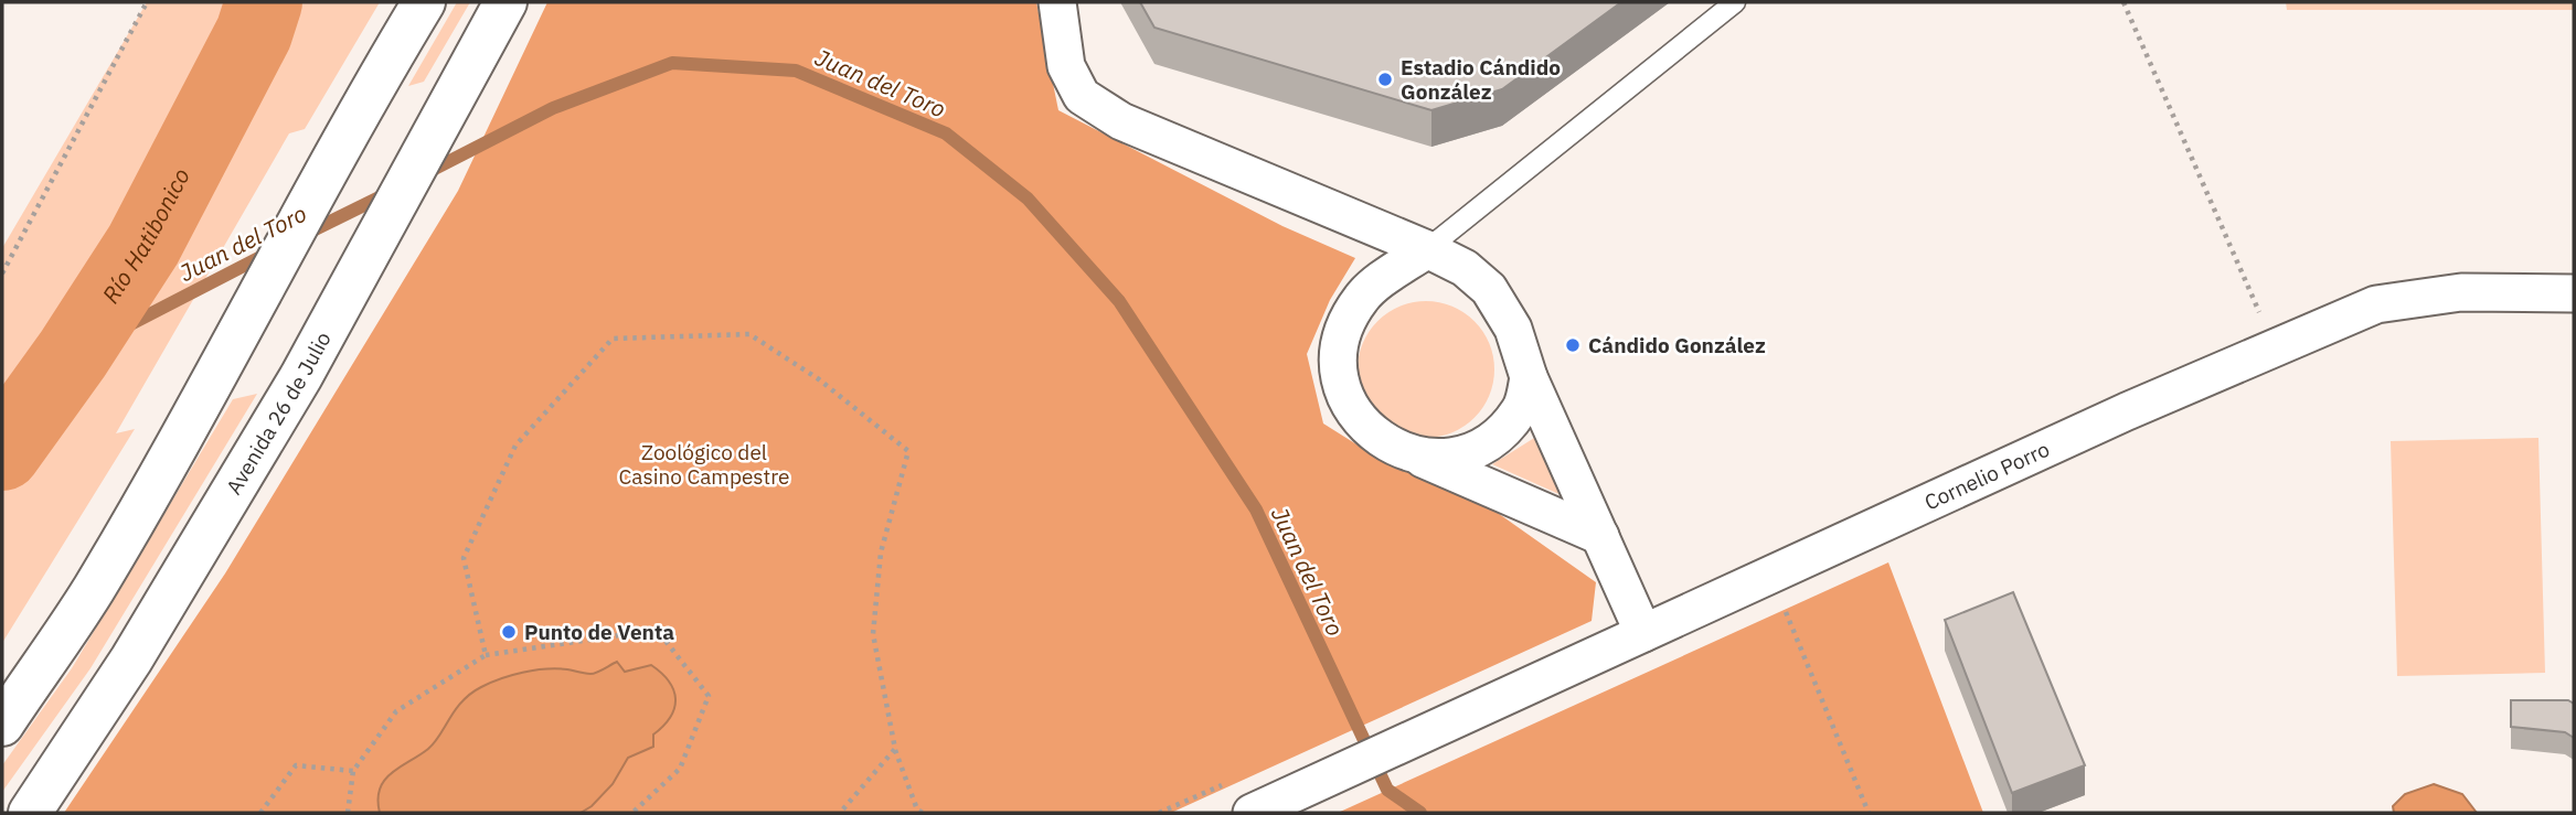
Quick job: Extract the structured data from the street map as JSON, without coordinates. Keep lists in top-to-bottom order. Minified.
{"streets":{"main road":["Avenida 26 de Julio"],"street":["Cornelio Porro"]},"water":["Juan del Toro","Río Hatibonico"],"parks":["Zoológico del Casino Campestre"],"places":["Estadio Cándido González","Cándido González","Punto de Venta"]}
